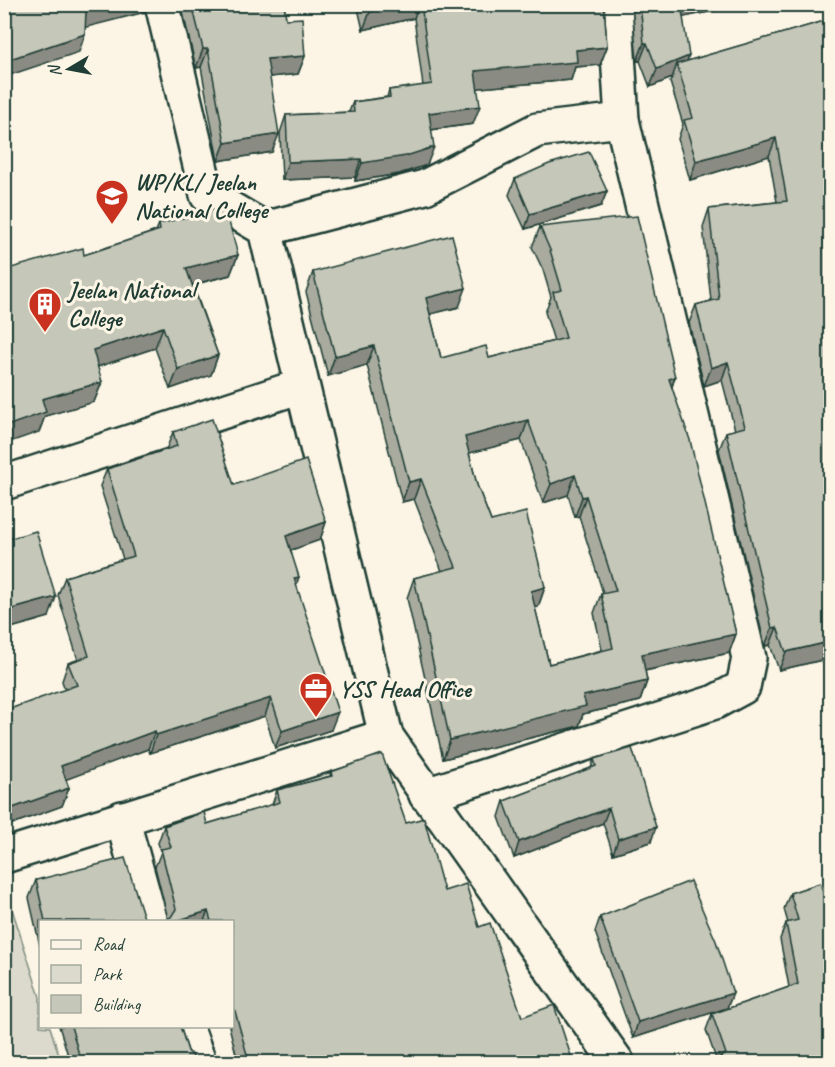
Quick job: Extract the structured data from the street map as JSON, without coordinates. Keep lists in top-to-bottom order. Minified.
{"places":{"school or university":["WP/KL/ Jeelan National College"],"building":["Jeelan National College"],"office":["YSS Head Office"]},"legend":["Road","Park","Building"],"north":"left"}
